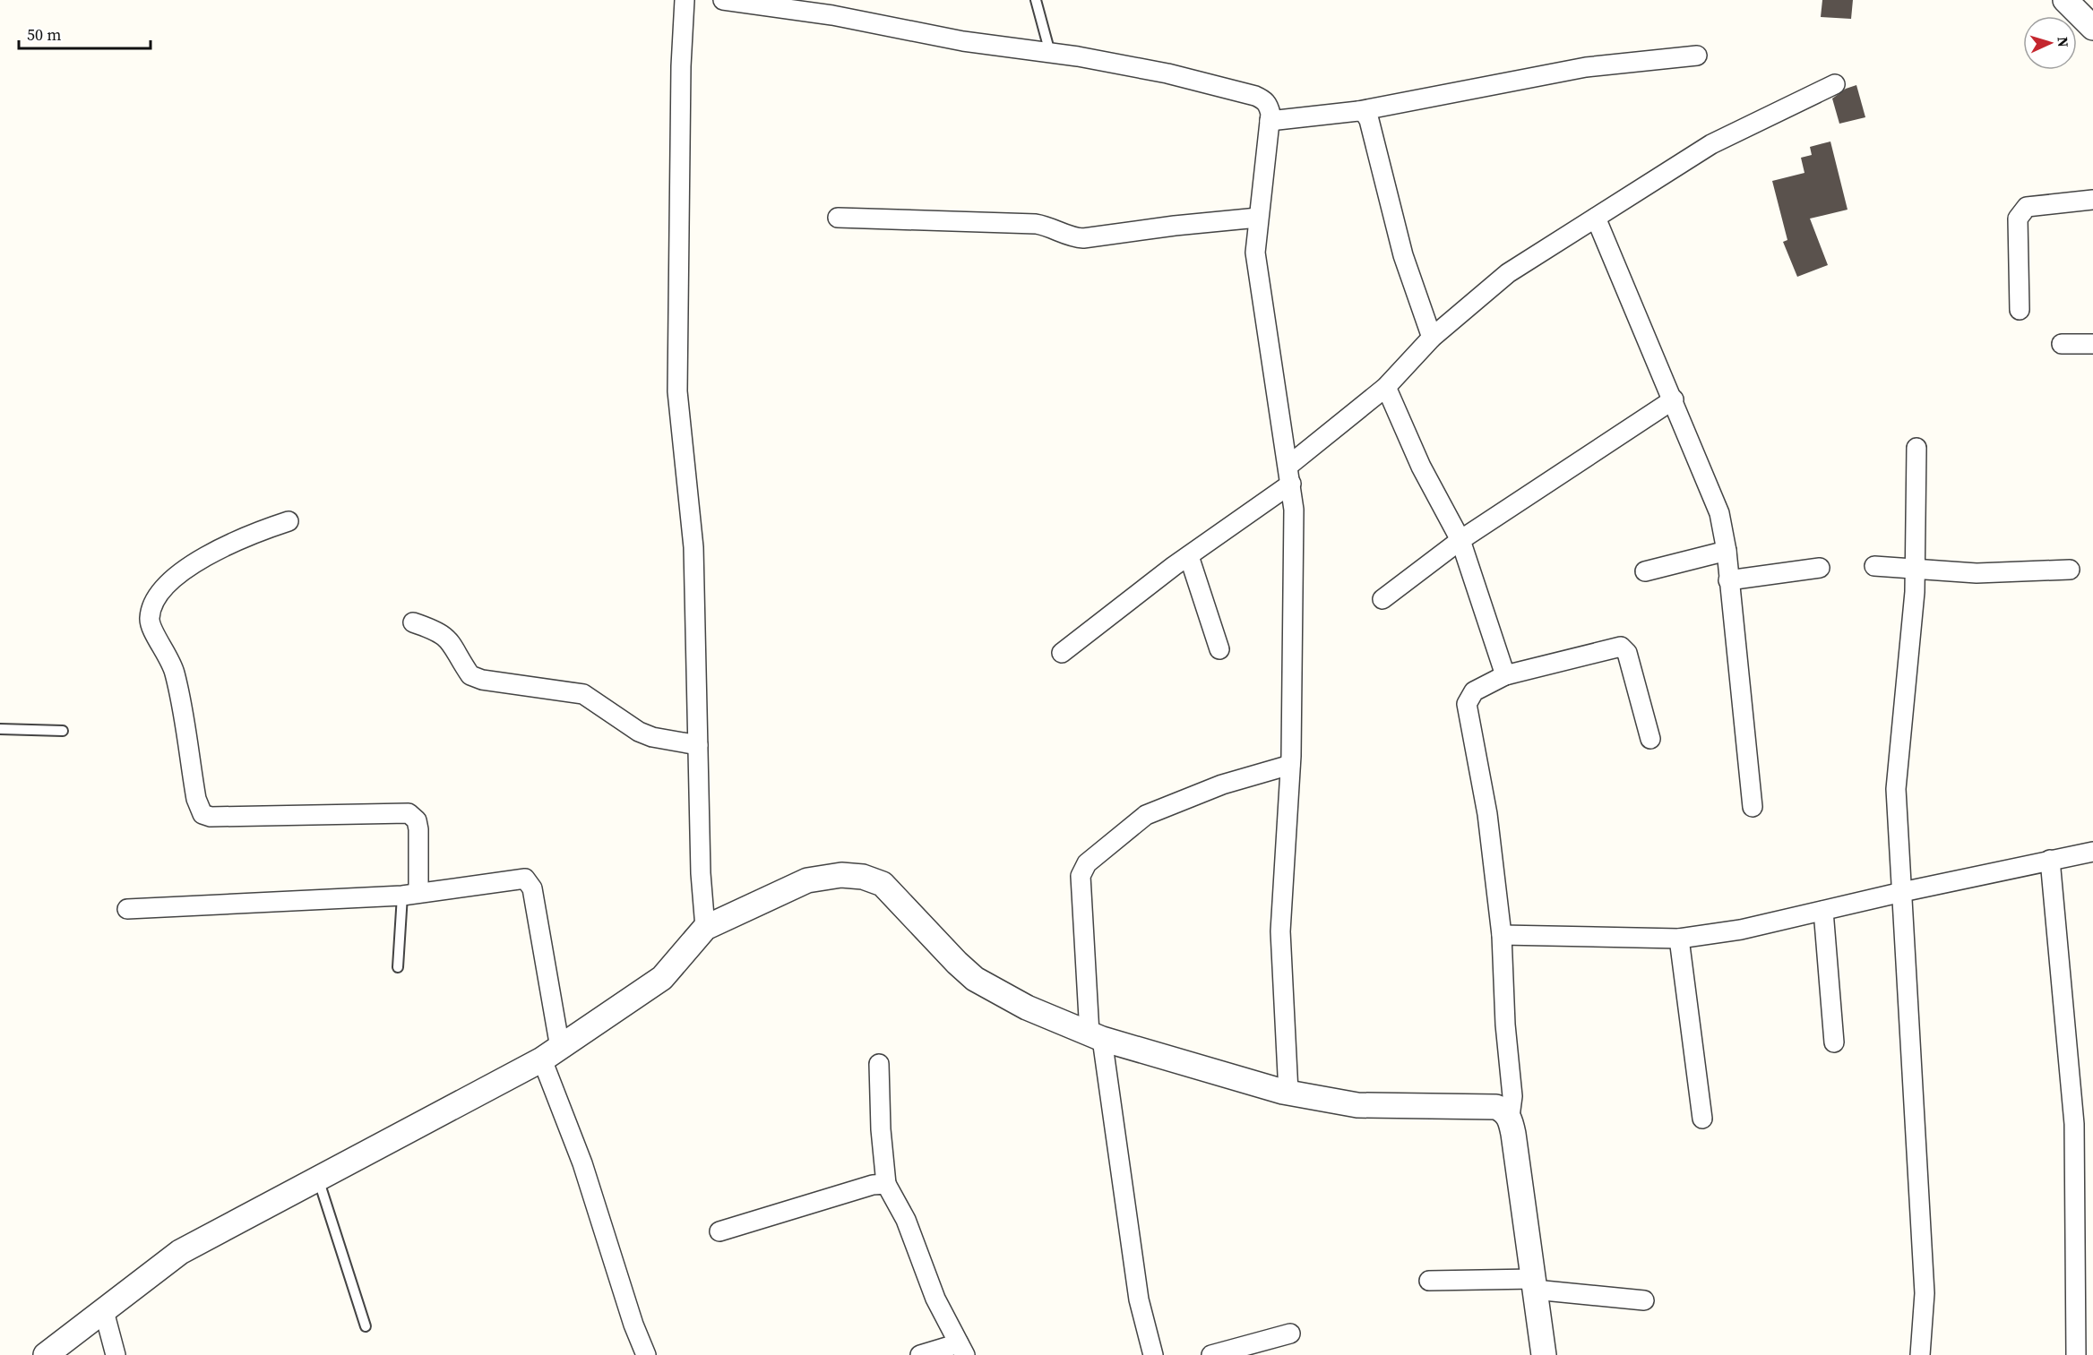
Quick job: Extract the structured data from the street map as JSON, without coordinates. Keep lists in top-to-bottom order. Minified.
{"scale_bar":"50 m","north":"right"}
